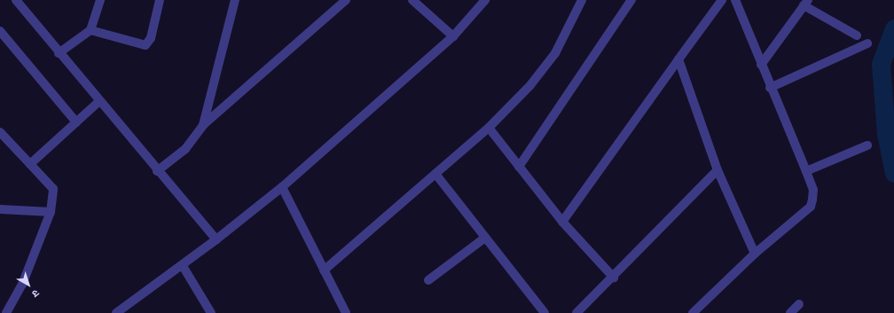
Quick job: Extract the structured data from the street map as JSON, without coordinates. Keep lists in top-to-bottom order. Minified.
{"north":"bottom right"}
